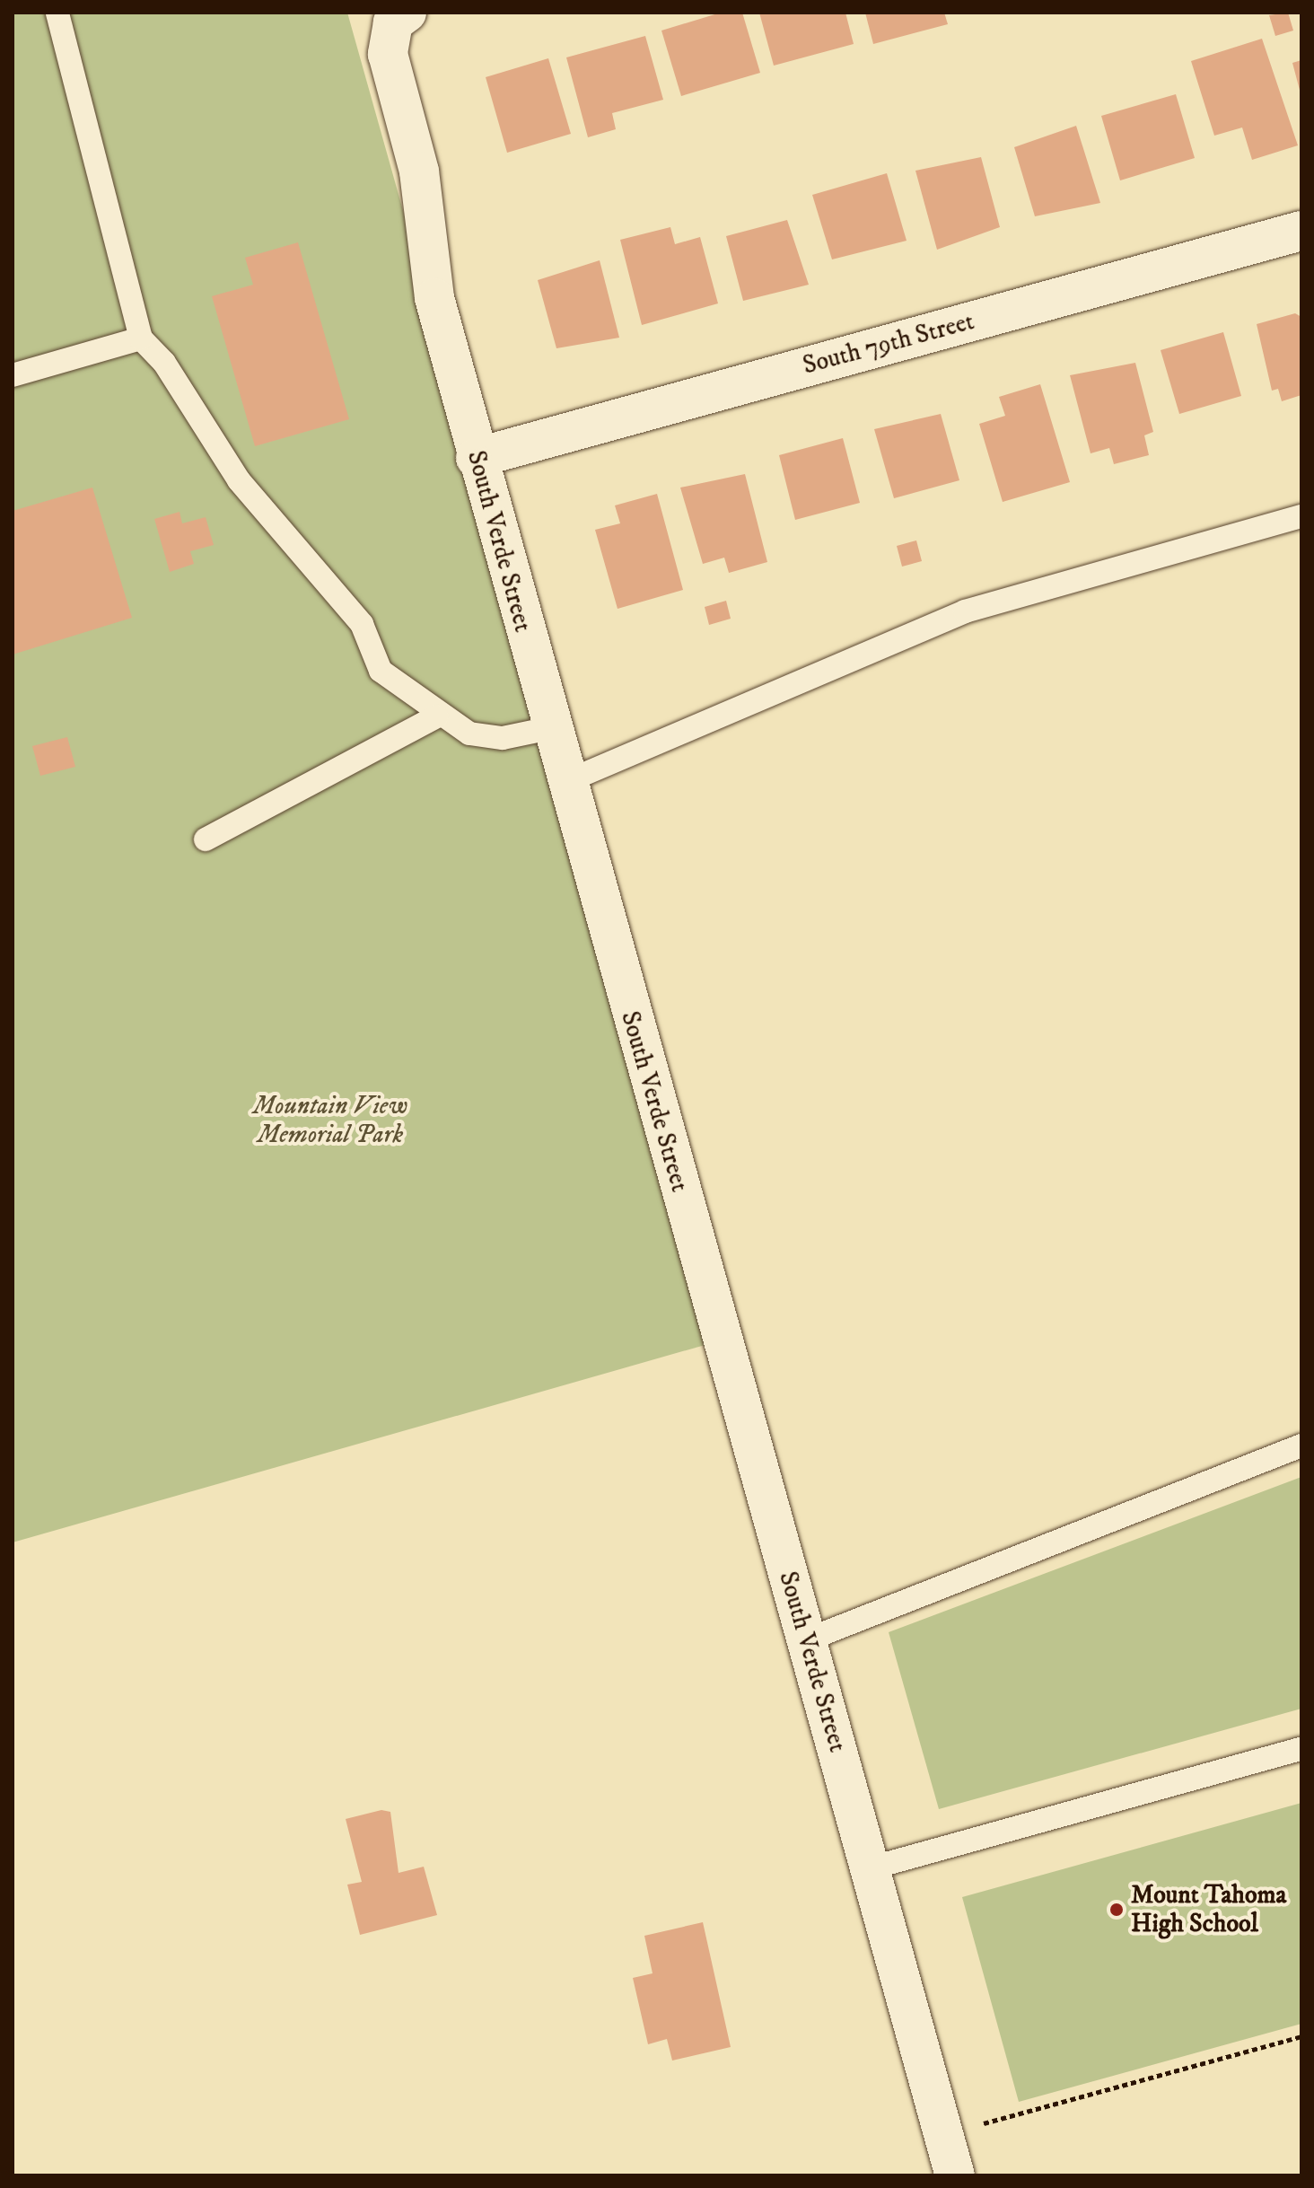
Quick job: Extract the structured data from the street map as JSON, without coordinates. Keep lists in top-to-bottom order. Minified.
{"streets":{"street":["South 79th Street","South Verde Street"]},"crossings":[["South 79th Street","South Verde Street"]],"parks":["Mountain View Memorial Park"],"places":["Mount Tahoma High School"]}
